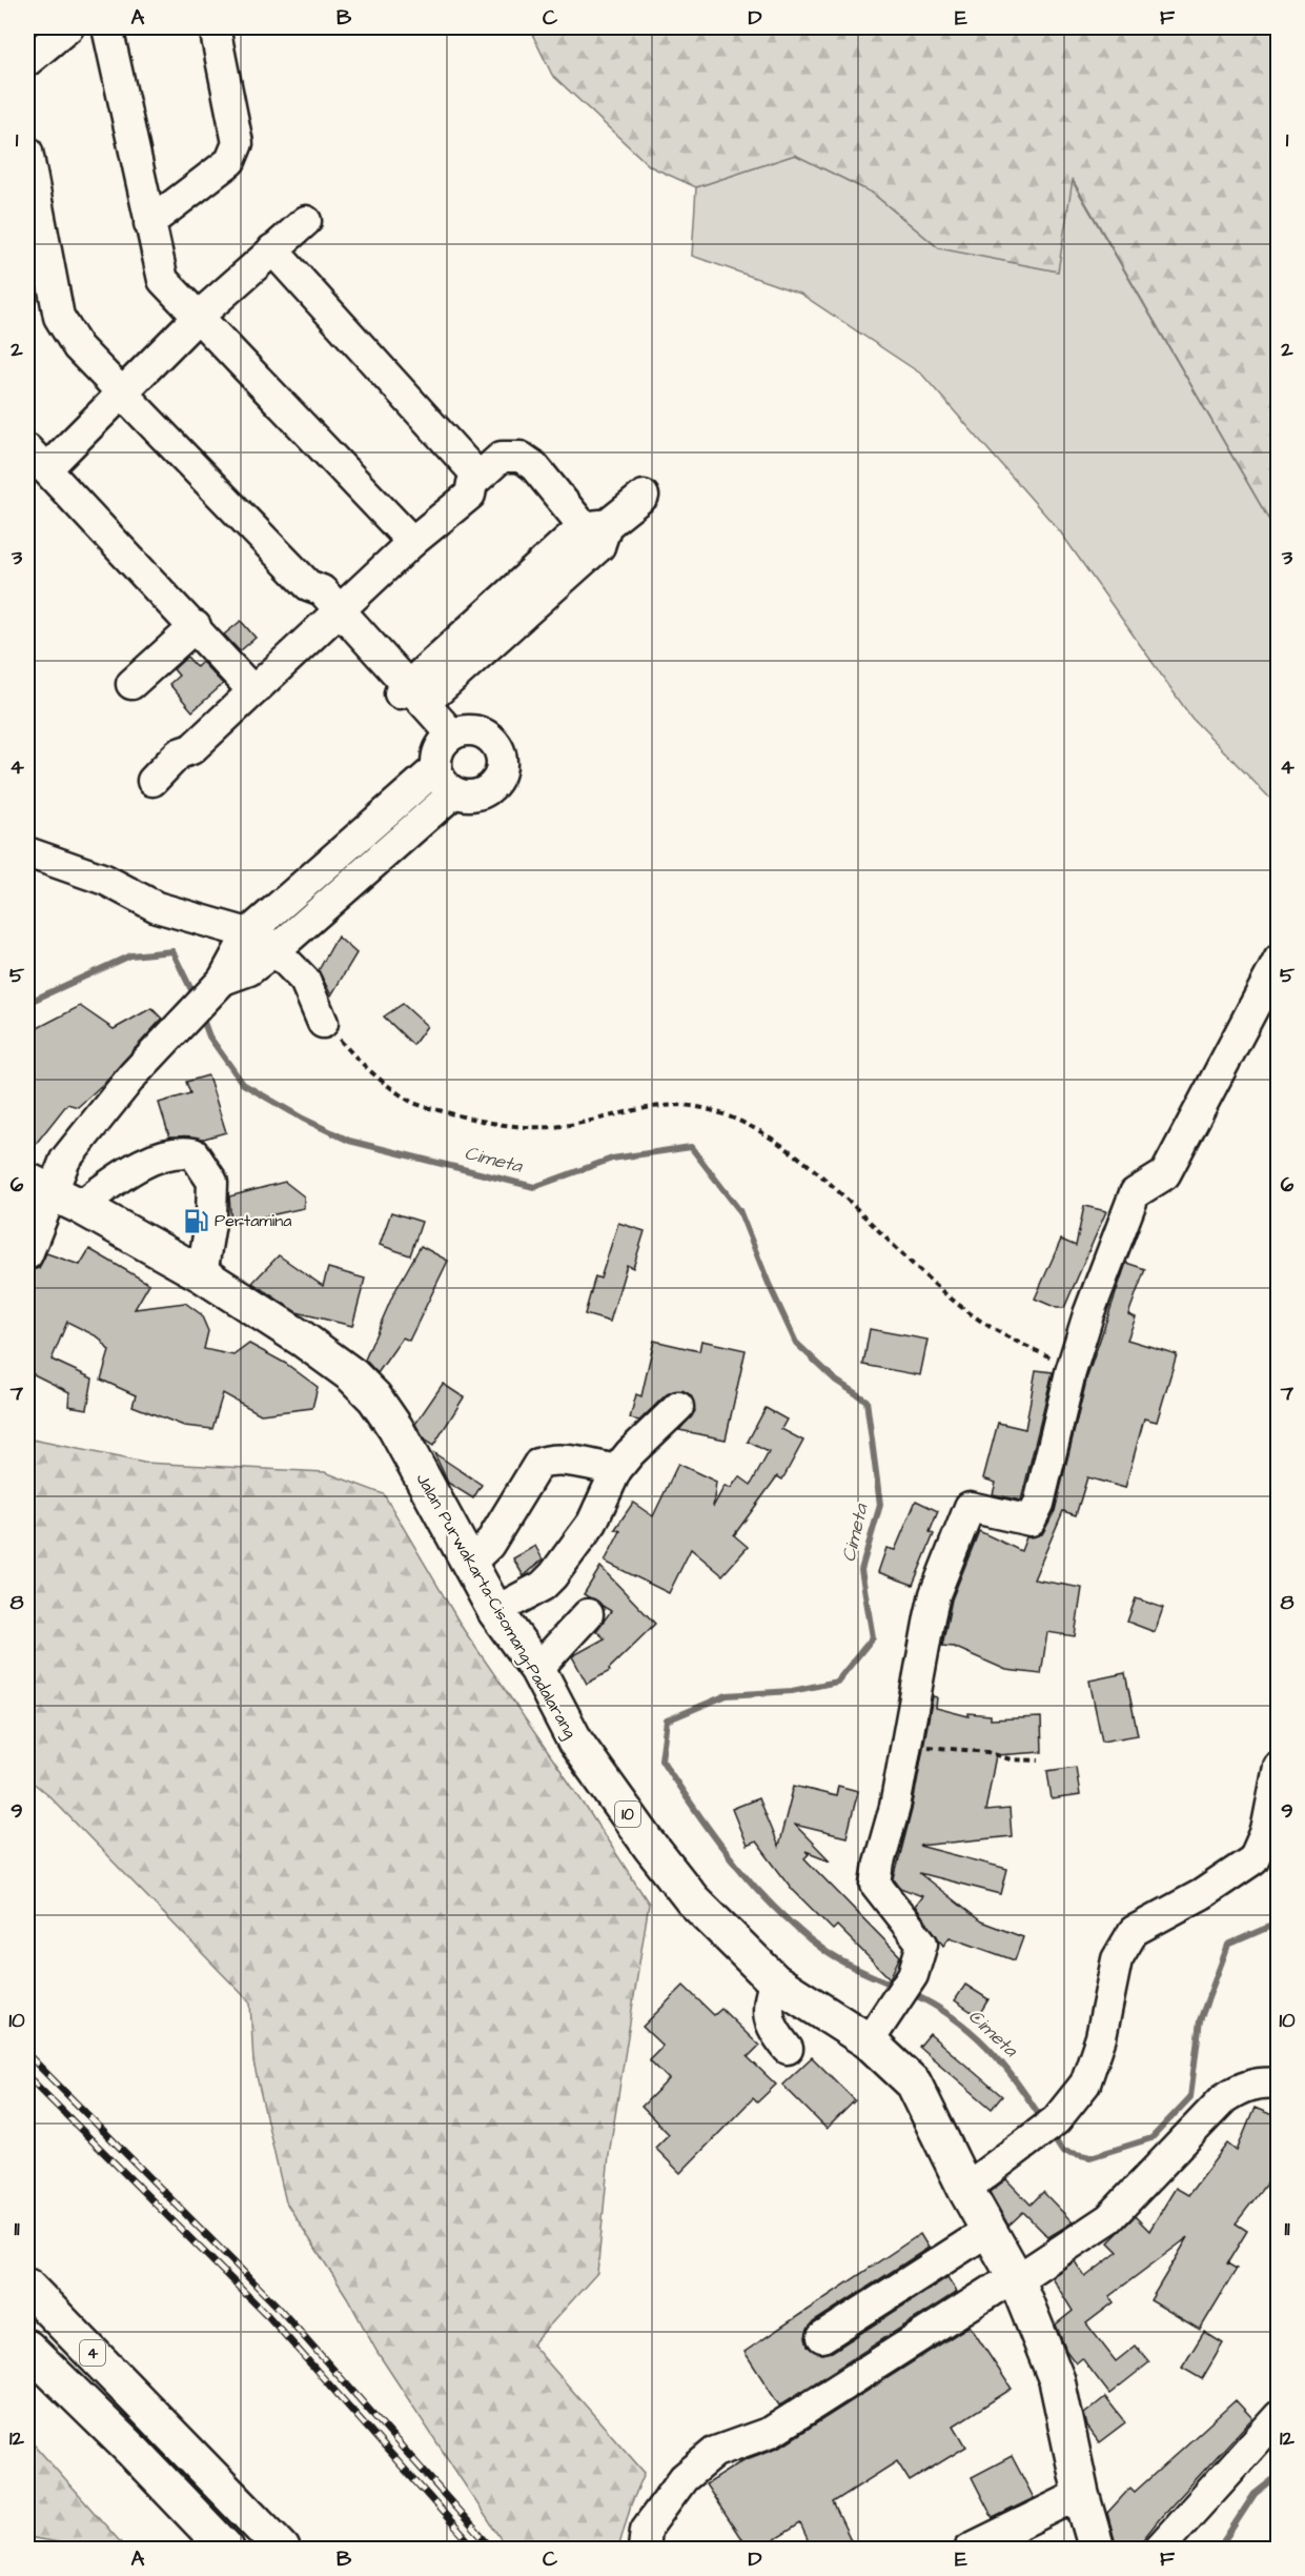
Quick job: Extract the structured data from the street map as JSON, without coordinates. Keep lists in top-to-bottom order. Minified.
{"streets":{"highway":["Jalan Purwakarta–Cisomang–Padalarang","10","4"]},"water":["Cimeta"],"places":{"fuel station":["Pertamina"]},"grid":{"columns":["A","B","C","D","E","F"],"rows":["1","2","3","4","5","6","7","8","9","10","11","12"]}}
